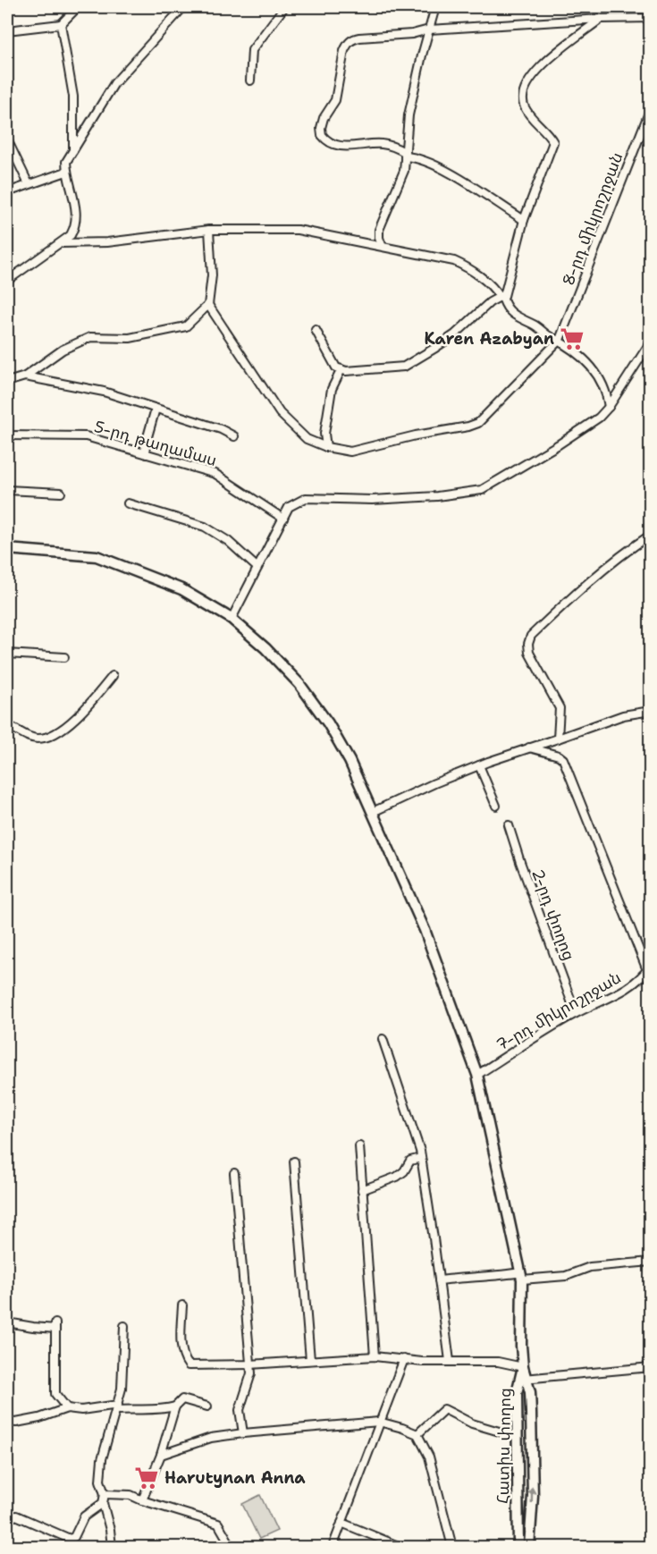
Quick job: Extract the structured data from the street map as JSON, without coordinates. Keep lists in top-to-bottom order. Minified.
{"streets":{"main road":["Հատիս փողոց"],"street":["8-րդ միկրոշրջան","5-րդ թաղամաս","2-րդ փողոց","7-րդ միկրոշրջան"]},"crossings":[["2-րդ փողոց","7-րդ միկրոշրջան"],["7-րդ միկրոշրջան","Հատիս փողոց"]],"places":{"supermarket":["Karen Azabyan","Harutynan Anna"]}}
